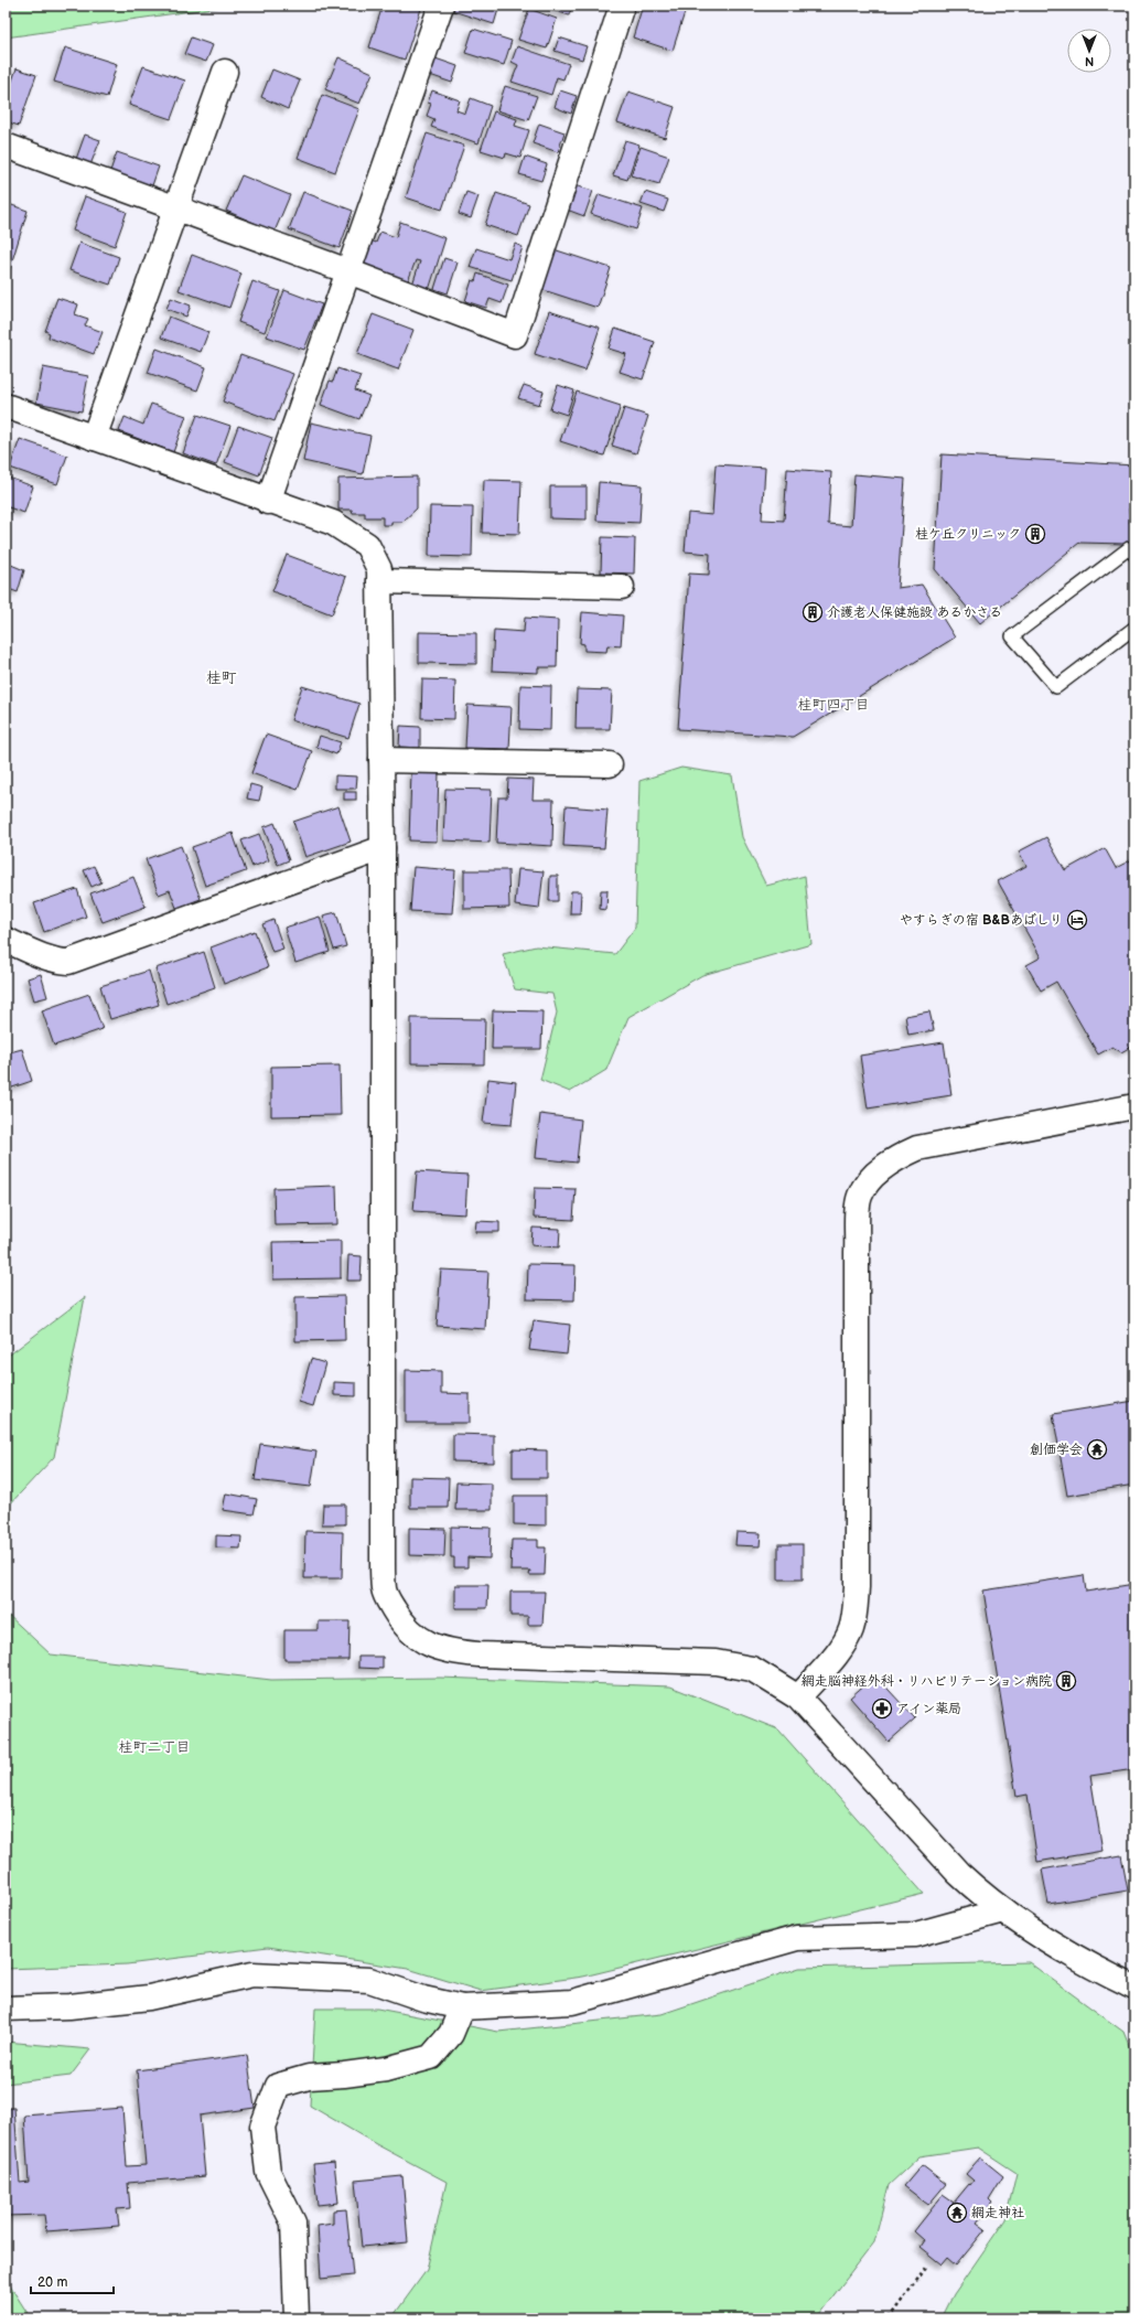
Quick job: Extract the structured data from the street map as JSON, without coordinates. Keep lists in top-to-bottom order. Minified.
{"districts":["桂町","桂町四丁目","桂町二丁目"],"places":{"building":["桂ケ丘クリニック","介護老人保健施設 あるかさる","網走脳神経外科・リハビリテーション病院"],"hotel":["やすらぎの宿 B&Bあばしり"],"temple":["創価学会","網走神社"],"pharmacy":["アイン薬局"]},"scale_bar":"20 m","north":"bottom"}
